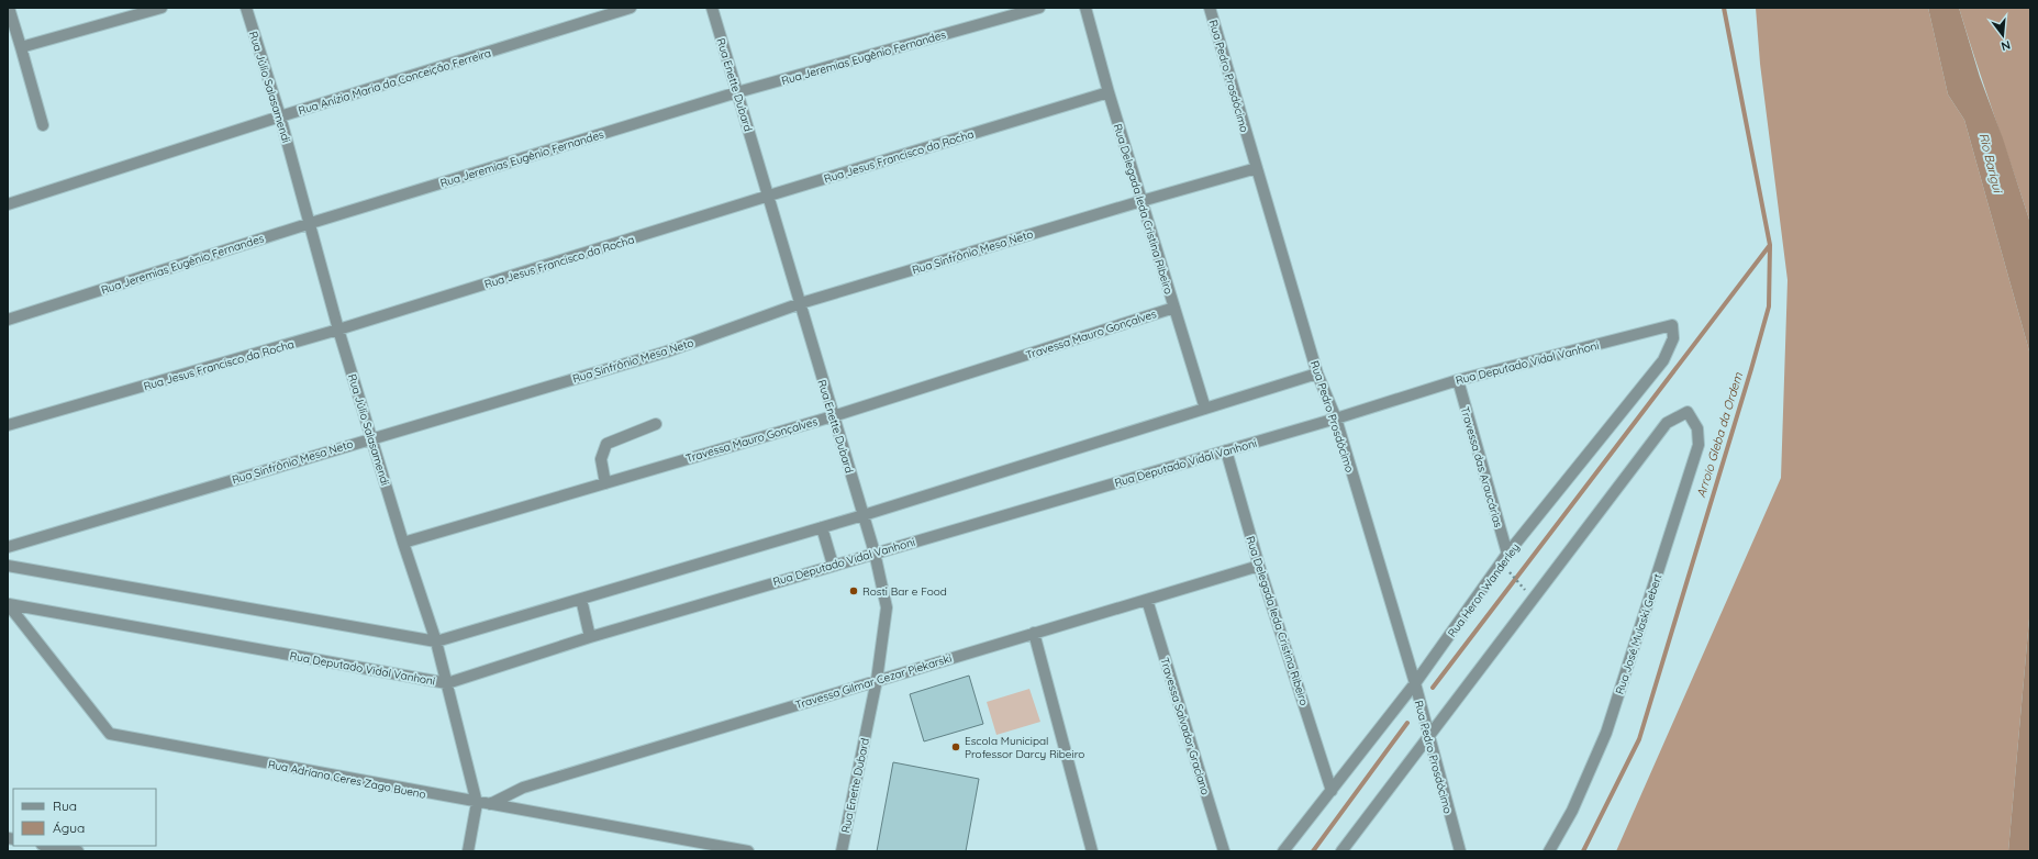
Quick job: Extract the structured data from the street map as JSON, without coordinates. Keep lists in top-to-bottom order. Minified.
{"streets":{"street":["Rua Jeremias Eugênio Fernandes","Rua Pedro Prosdócimo","Rua Anízia Maria da Conceição Ferreira","Rua Enette Dubard","Rua Júlio Salasamendi","Rua Jesus Francisco da Rocha","Rua Delegada Ieda Cristina Ribeiro","Rua Sinfrônio Mesa Neto","Travessa Mauro Gonçalves","Rua Deputado Vidal Vanhoni","Travessa das Araucárias","Rua Heron Wanderley","Rua José Mulaski Gebert","Travessa Gilmar Cezar Piekarski","Travessa Salvador Graciano","Rua Adriana Ceres Zago Bueno"]},"crossings":[["Rua Jeremias Eugênio Fernandes","Rua Enette Dubard"],["Rua Jeremias Eugênio Fernandes","Rua Júlio Salasamendi"],["Rua Pedro Prosdócimo","Rua Sinfrônio Mesa Neto"],["Rua Pedro Prosdócimo","Rua Deputado Vidal Vanhoni"],["Rua Pedro Prosdócimo","Rua Heron Wanderley"],["Rua Pedro Prosdócimo","Rua José Mulaski Gebert"],["Rua Anízia Maria da Conceição Ferreira","Rua Júlio Salasamendi"],["Rua Enette Dubard","Rua Jesus Francisco da Rocha"],["Rua Enette Dubard","Rua Sinfrônio Mesa Neto"],["Rua Enette Dubard","Travessa Mauro Gonçalves"],["Rua Enette Dubard","Rua Deputado Vidal Vanhoni"],["Rua Enette Dubard","Travessa Gilmar Cezar Piekarski"],["Rua Júlio Salasamendi","Rua Jesus Francisco da Rocha"],["Rua Júlio Salasamendi","Rua Sinfrônio Mesa Neto"],["Rua Júlio Salasamendi","Travessa Mauro Gonçalves"],["Rua Júlio Salasamendi","Rua Deputado Vidal Vanhoni"],["Rua Júlio Salasamendi","Rua Adriana Ceres Zago Bueno"],["Rua Jesus Francisco da Rocha","Rua Delegada Ieda Cristina Ribeiro"],["Rua Delegada Ieda Cristina Ribeiro","Rua Sinfrônio Mesa Neto"],["Rua Delegada Ieda Cristina Ribeiro","Travessa Mauro Gonçalves"],["Rua Delegada Ieda Cristina Ribeiro","Rua Deputado Vidal Vanhoni"],["Rua Delegada Ieda Cristina Ribeiro","Rua Heron Wanderley"],["Rua Delegada Ieda Cristina Ribeiro","Travessa Gilmar Cezar Piekarski"],["Rua Deputado Vidal Vanhoni","Travessa das Araucárias"],["Rua Deputado Vidal Vanhoni","Rua Heron Wanderley"],["Rua Deputado Vidal Vanhoni","Rua Adriana Ceres Zago Bueno"],["Travessa das Araucárias","Rua Heron Wanderley"],["Travessa Gilmar Cezar Piekarski","Travessa Salvador Graciano"],["Travessa Gilmar Cezar Piekarski","Rua Adriana Ceres Zago Bueno"]],"water":["Rio Barigui","Arroio Gleba da Ordem"],"places":["Rosti Bar e Food","Escola Municipal Professor Darcy Ribeiro"],"legend":["Rua","Água"],"north":"bottom"}
